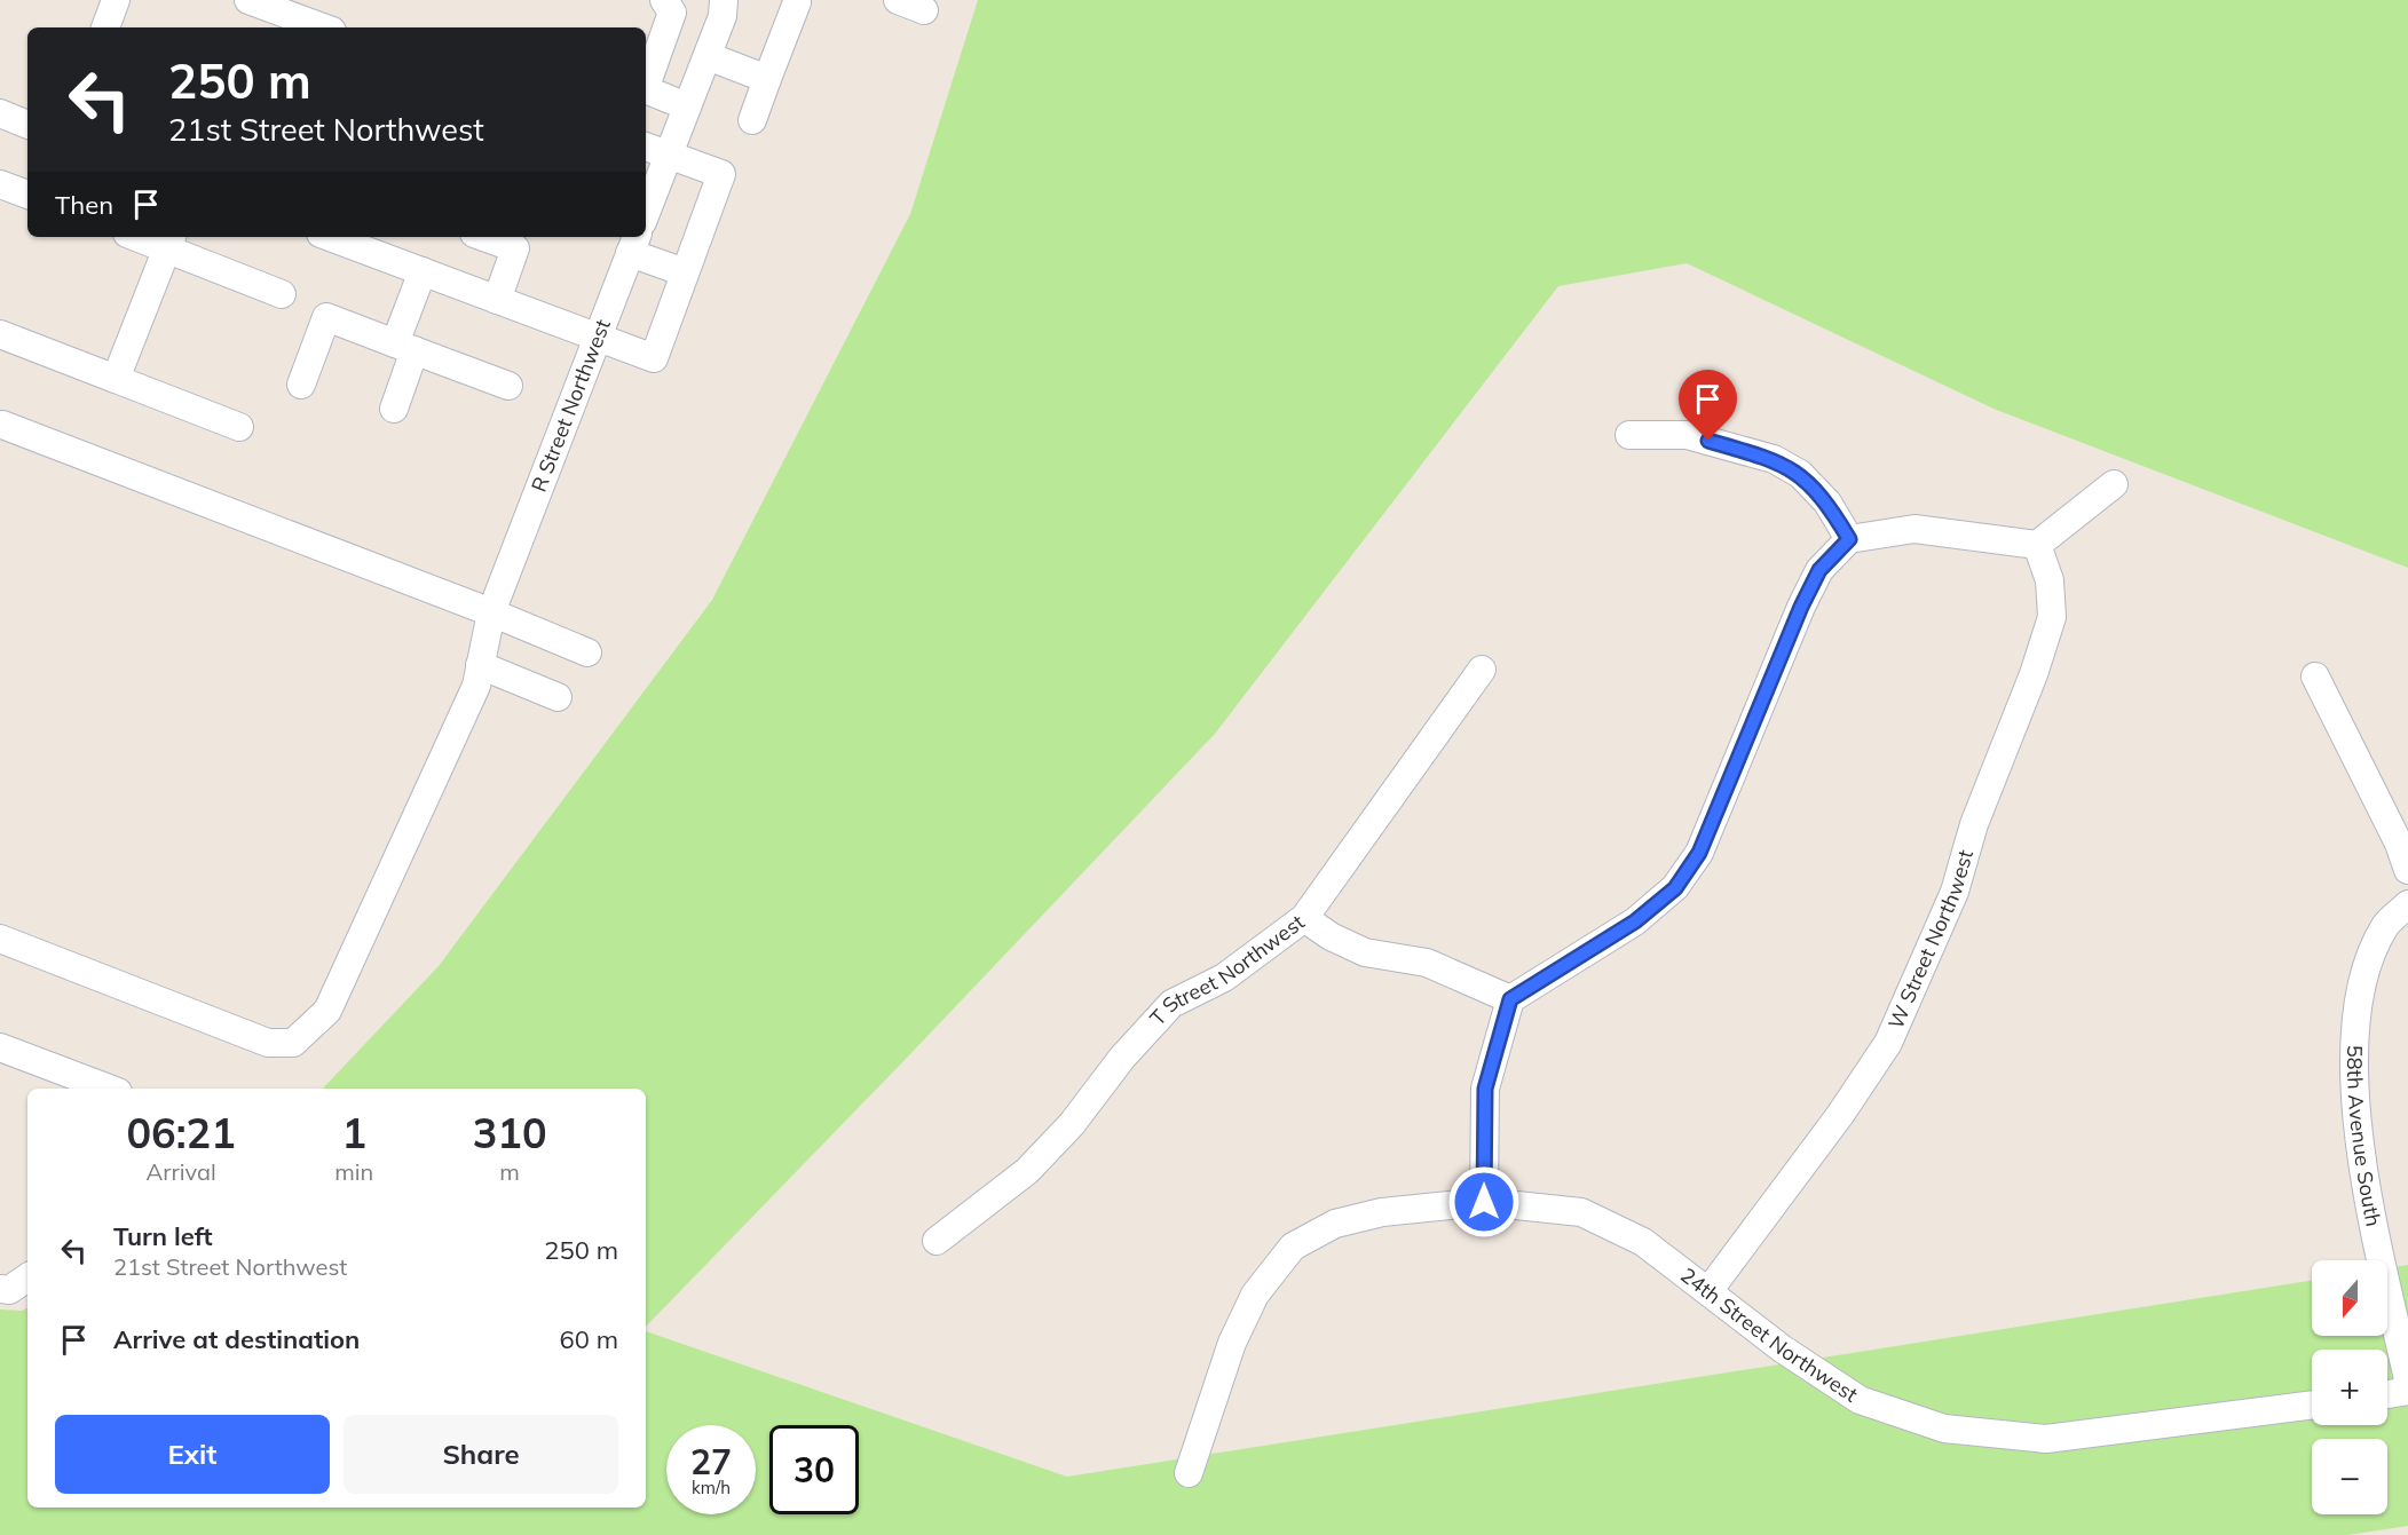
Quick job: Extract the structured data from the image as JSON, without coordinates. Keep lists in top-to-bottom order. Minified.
{"streets":{"street":["R Street Northwest","W Street Northwest","T Street Northwest","58th Avenue South","24th Street Northwest"]},"crossings":[["W Street Northwest","24th Street Northwest"]],"north":"bottom","page":{"turn":["250 m","21st Street Northwest"],"then":"Then","eta":["06:21","Arrival","1","min","310","m"],"list":[{"name":"Turn left","note":"21st Street Northwest","value":"250 m"},{"name":"Arrive at destination","value":"60 m"}],"map_buttons":["+","−"],"buttons":["Exit","Share"],"speed":"27 km/h","limit":"30"}}
